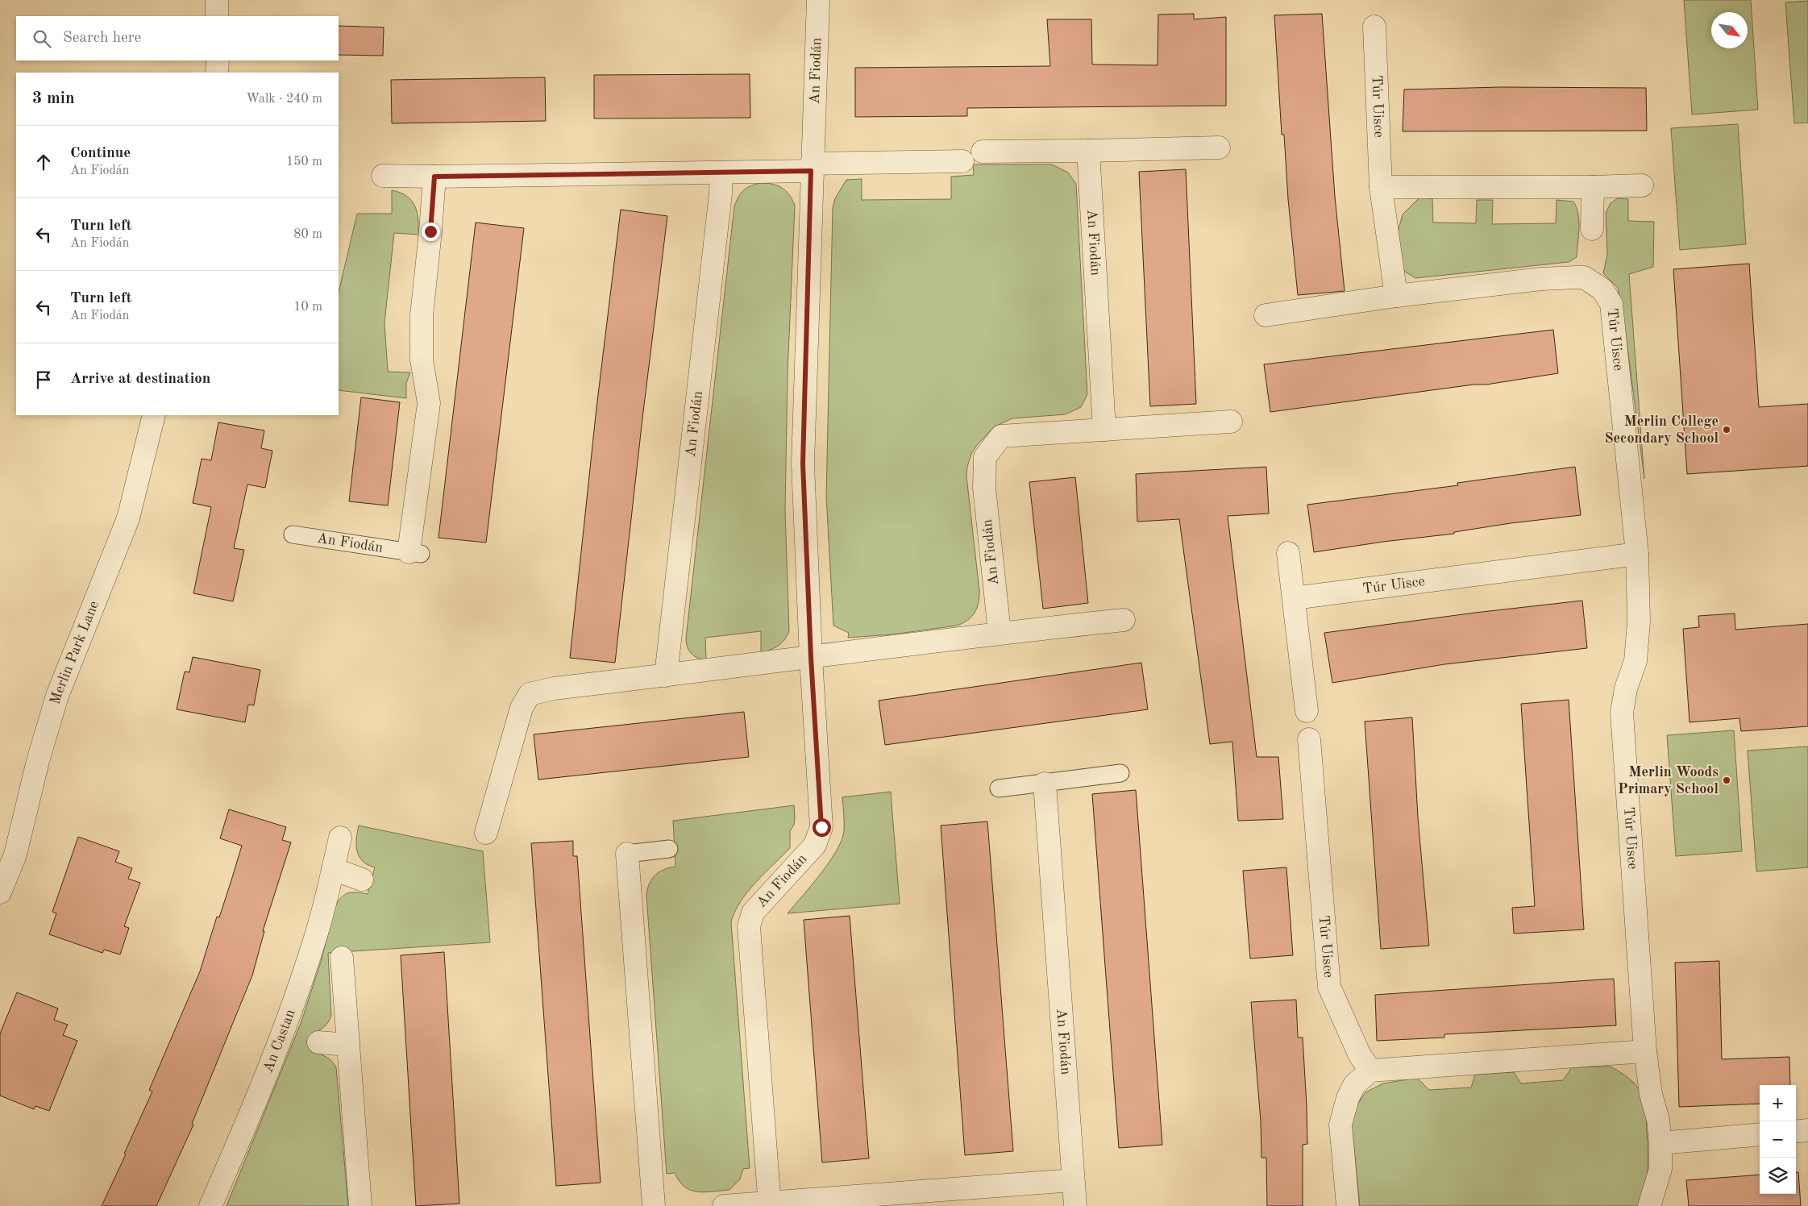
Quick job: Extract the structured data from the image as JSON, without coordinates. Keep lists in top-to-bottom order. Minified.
{"streets":{"street":["An Fiodán","Túr Uisce","Merlin Park Lane","An Castan"]},"places":["Merlin College Secondary School","Merlin Woods Primary School"],"north":"bottom right","page":{"search":"Search here","heading":["3 min","Walk · 240 m"],"list":[["Continue","An Fiodán","150 m"],["Turn left","An Fiodán","80 m"],["Turn left","An Fiodán","10 m"],"Arrive at destination"],"map_buttons":["+","−"]}}
